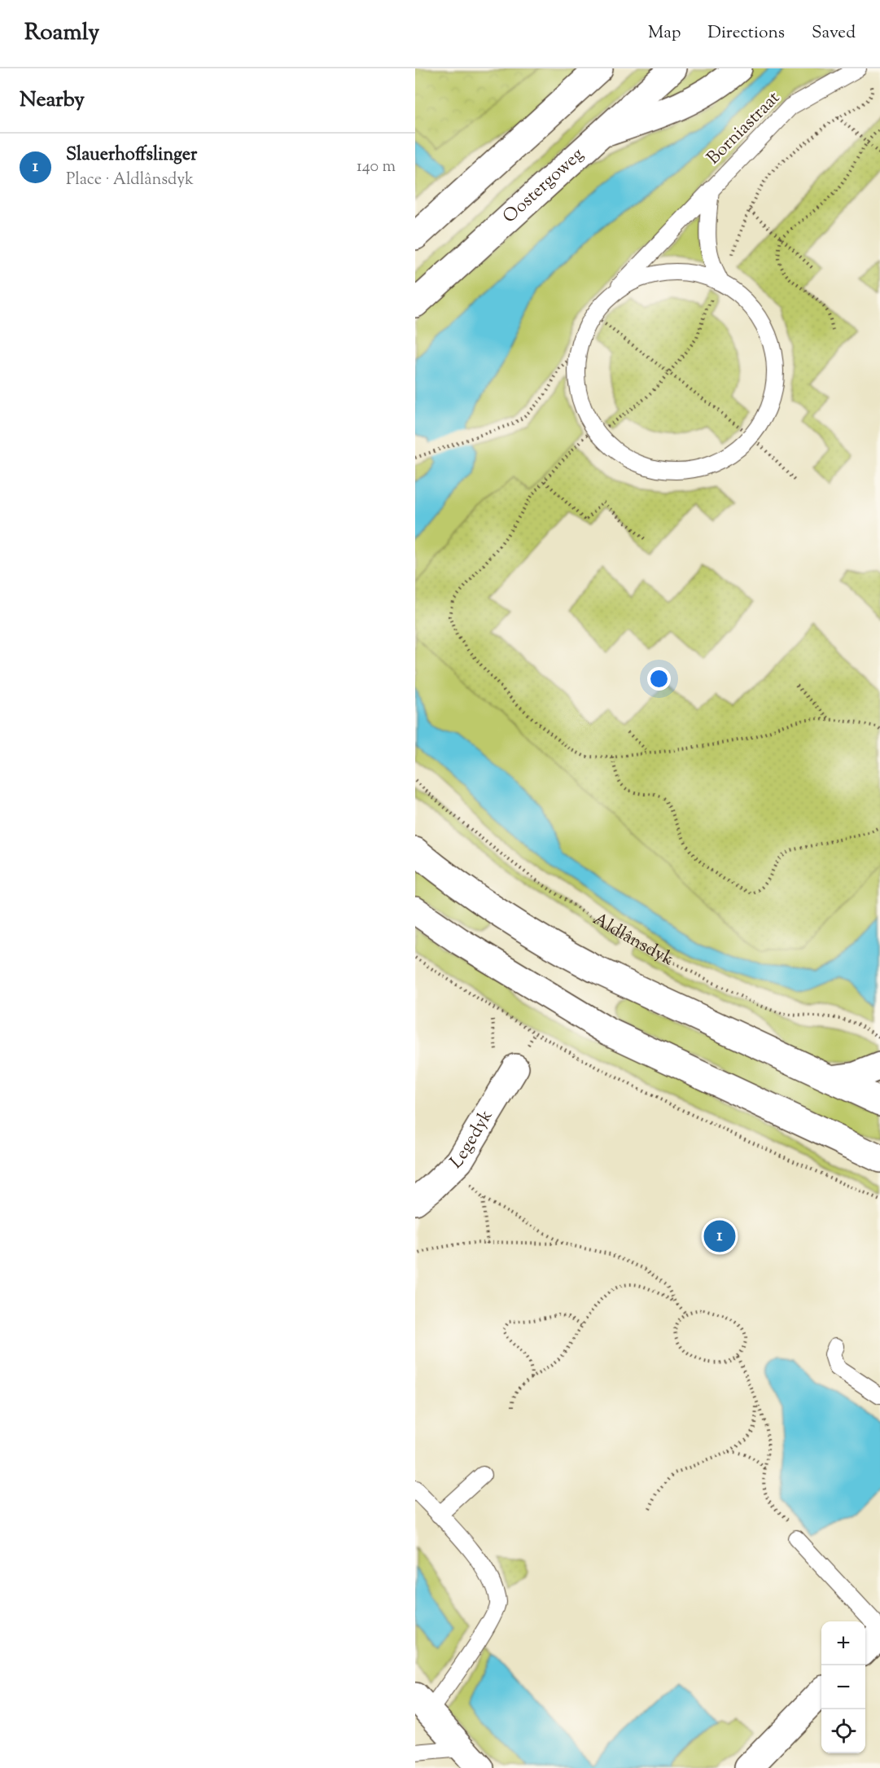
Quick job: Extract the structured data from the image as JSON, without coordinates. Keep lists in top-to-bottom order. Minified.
{"streets":{"main road":["Oostergoweg","Legedyk"],"lane":["Borniastraat"],"path":["Aldlânsdyk"]},"page":{"header":"Roamly","nav":["Map","Directions","Saved"],"heading":"Nearby","list":[{"mark":"1","name":"Slauerhoffslinger","note":"Place · Aldlânsdyk","value":"140 m"}],"pins":"1","map_buttons":["+","−"]}}
